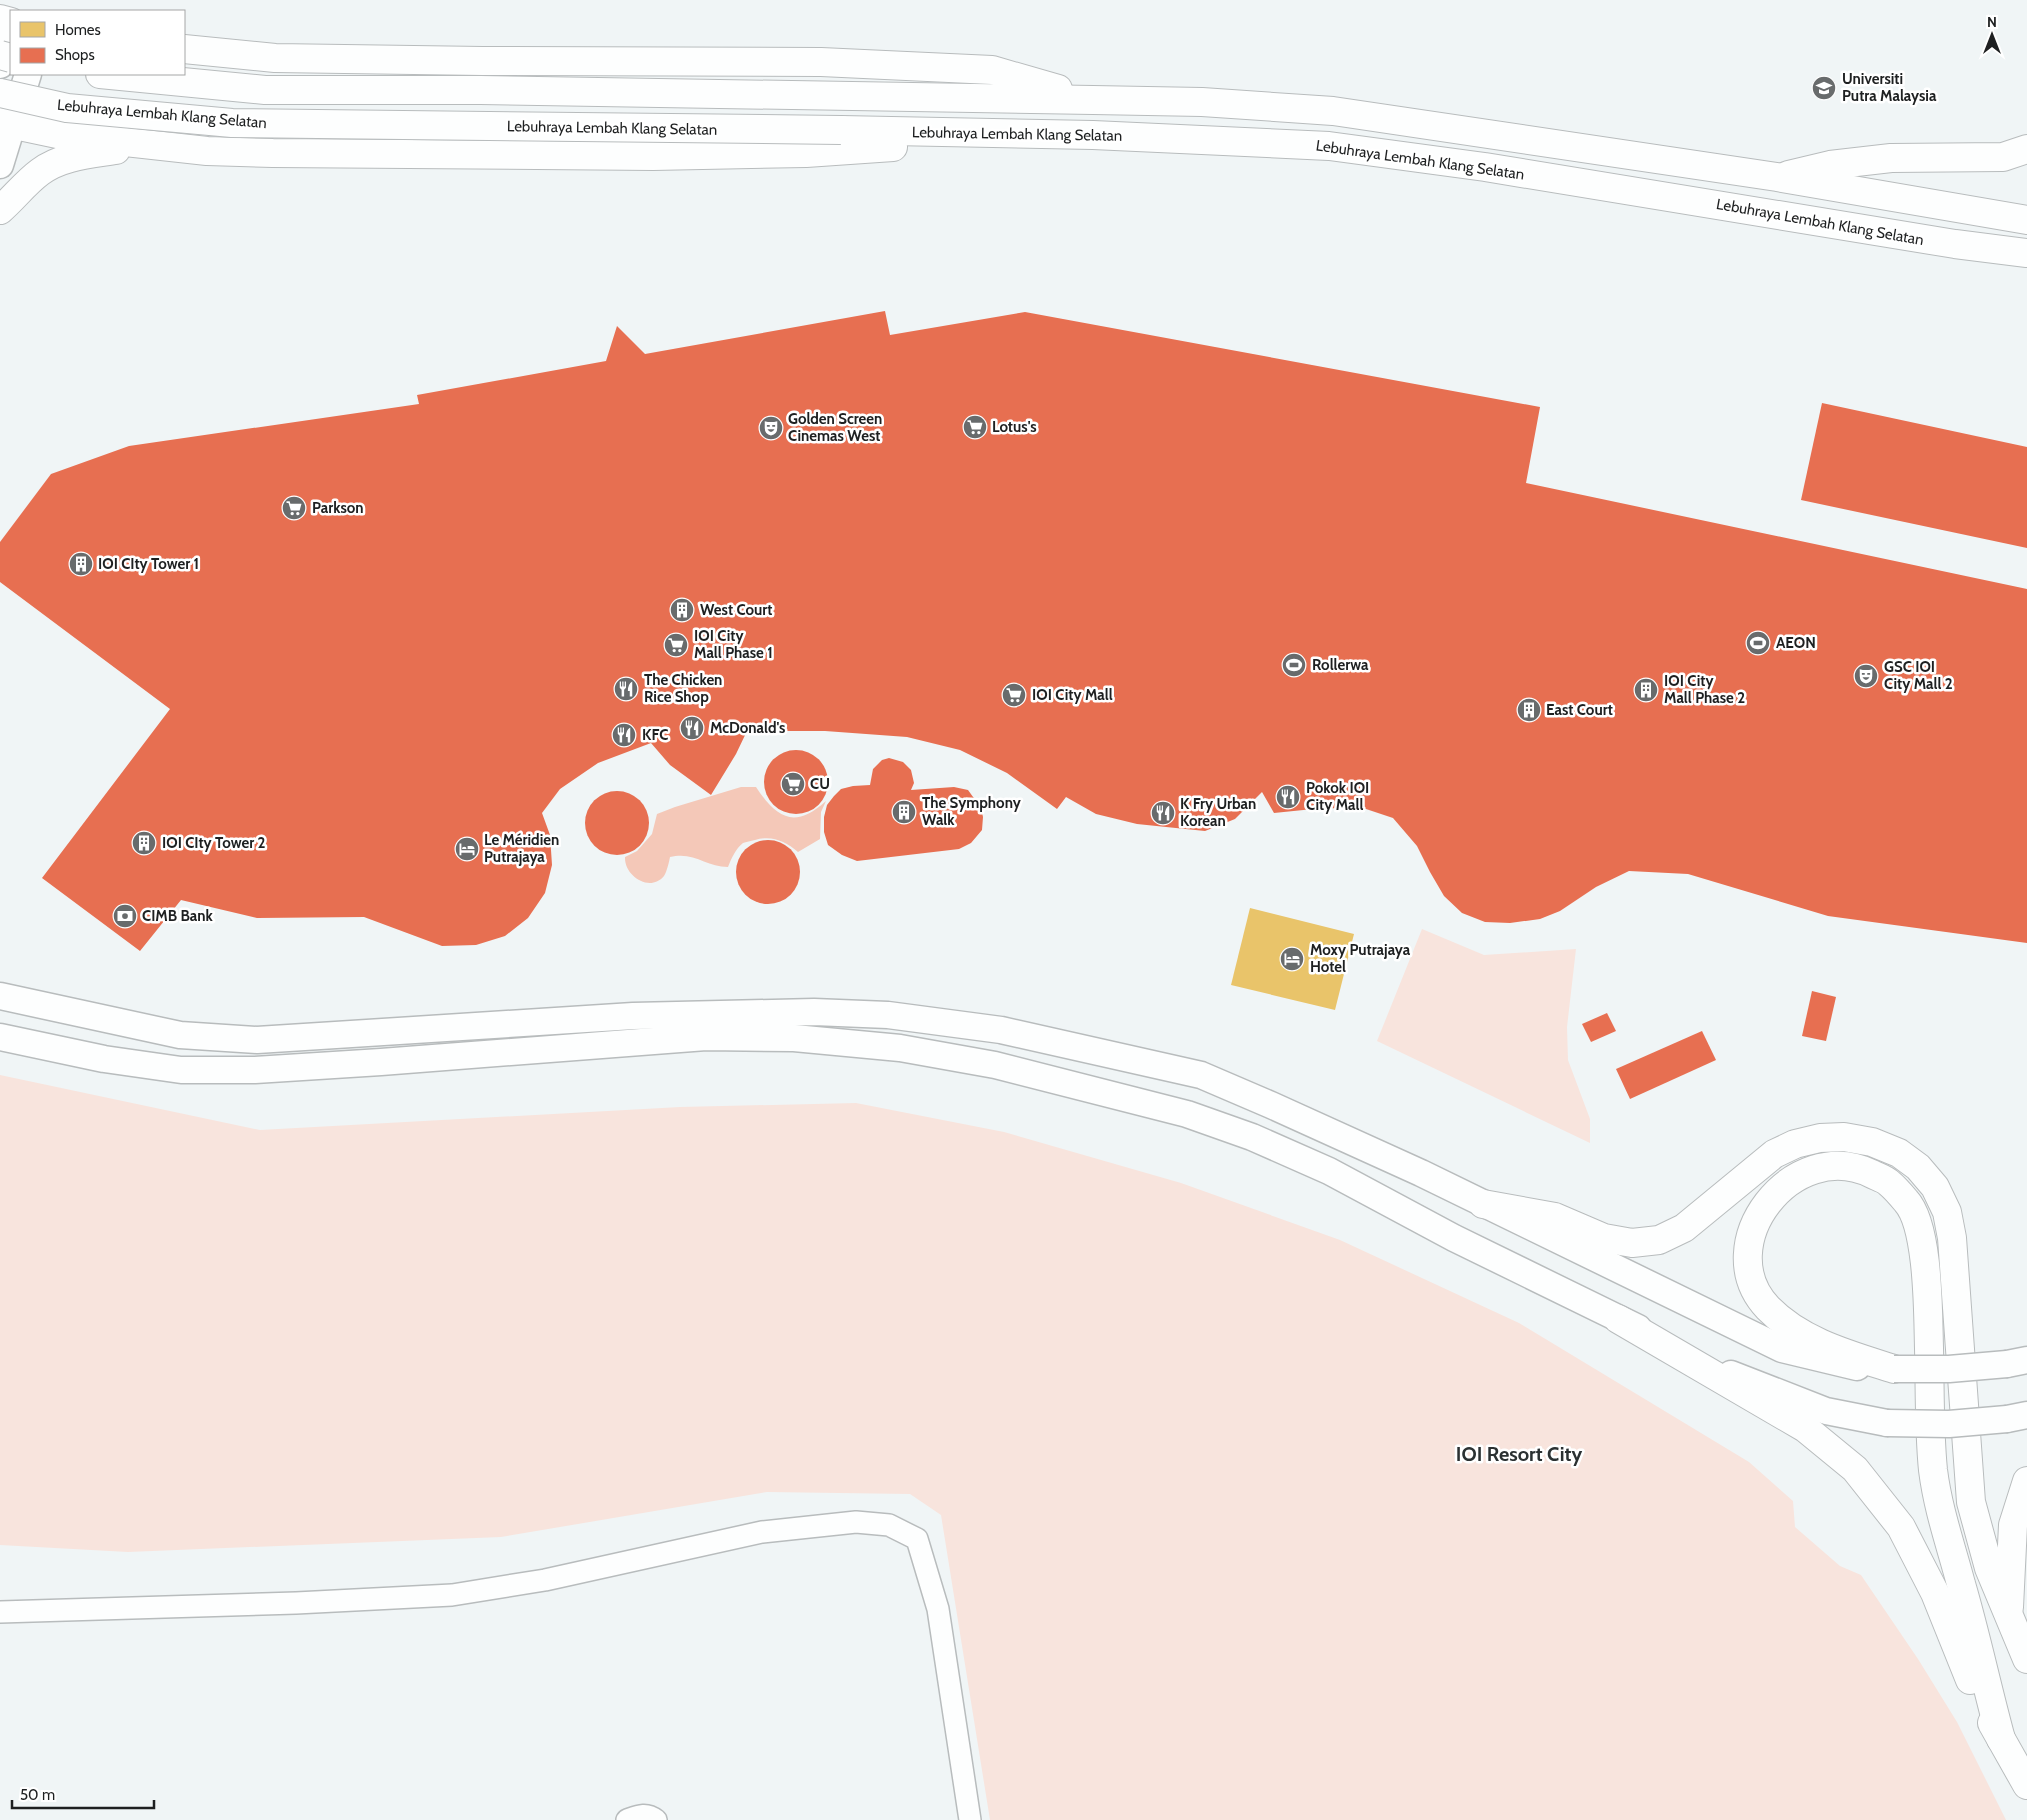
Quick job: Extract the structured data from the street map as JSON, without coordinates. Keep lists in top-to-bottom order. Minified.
{"streets":{"main road":["Lebuhraya Lembah Klang Selatan"]},"districts":["IOI Resort City"],"places":{"school or university":["Universiti Putra Malaysia"],"supermarket":["Lotus's","Parkson","IOI City Mall Phase 1","IOI City Mall","CU"],"theatre":["Golden Screen Cinemas West","GSC IOI City Mall 2"],"building":["IOI CIty Tower 1","West Court","IOI City Mall Phase 2","East Court","The Symphony Walk","IOI CIty Tower 2"],"sports":["AEON","Rollerwa"],"restaurant":["The Chicken Rice Shop","McDonald's","KFC","Pokok IOI City Mall","K Fry Urban Korean"],"hotel":["Le Méridien Putrajaya","Moxy Putrajaya Hotel"],"bank":["CIMB Bank"]},"legend":["Homes","Shops"],"scale_bar":"50 m","north":"top"}
